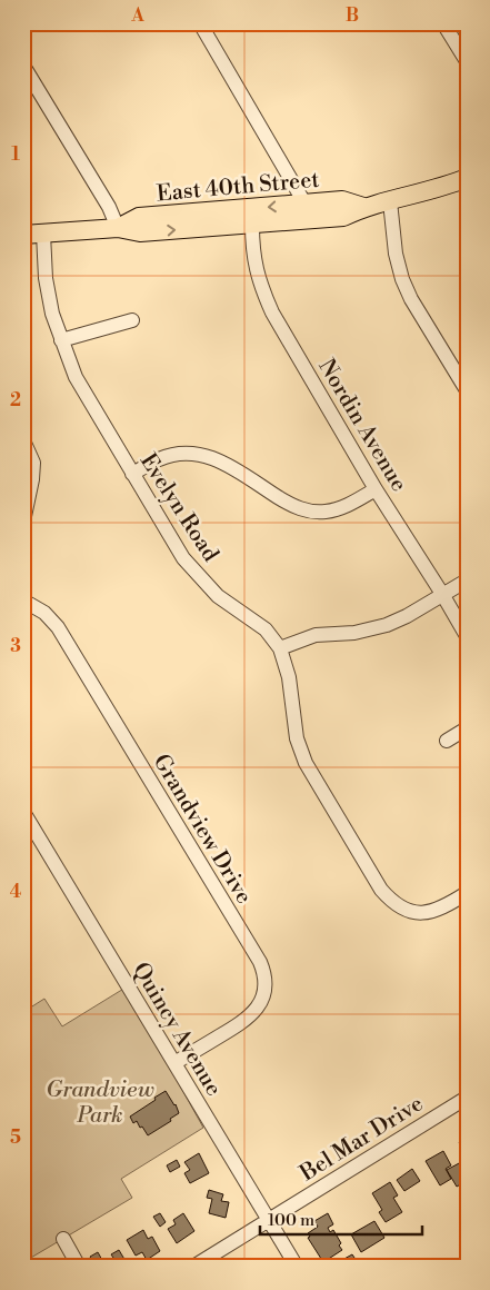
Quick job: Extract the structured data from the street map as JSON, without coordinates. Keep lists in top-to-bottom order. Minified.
{"streets":{"main road":["East 40th Street"],"street":["Nordin Avenue","Evelyn Road","Grandview Drive","Quincy Avenue","Bel Mar Drive"]},"crossings":[["East 40th Street","Nordin Avenue"],["East 40th Street","Evelyn Road"],["Grandview Drive","Quincy Avenue"],["Quincy Avenue","Bel Mar Drive"]],"parks":["Grandview Park"],"scale_bar":"100 m","grid":{"columns":["A","B"],"rows":["1","2","3","4","5"]}}
